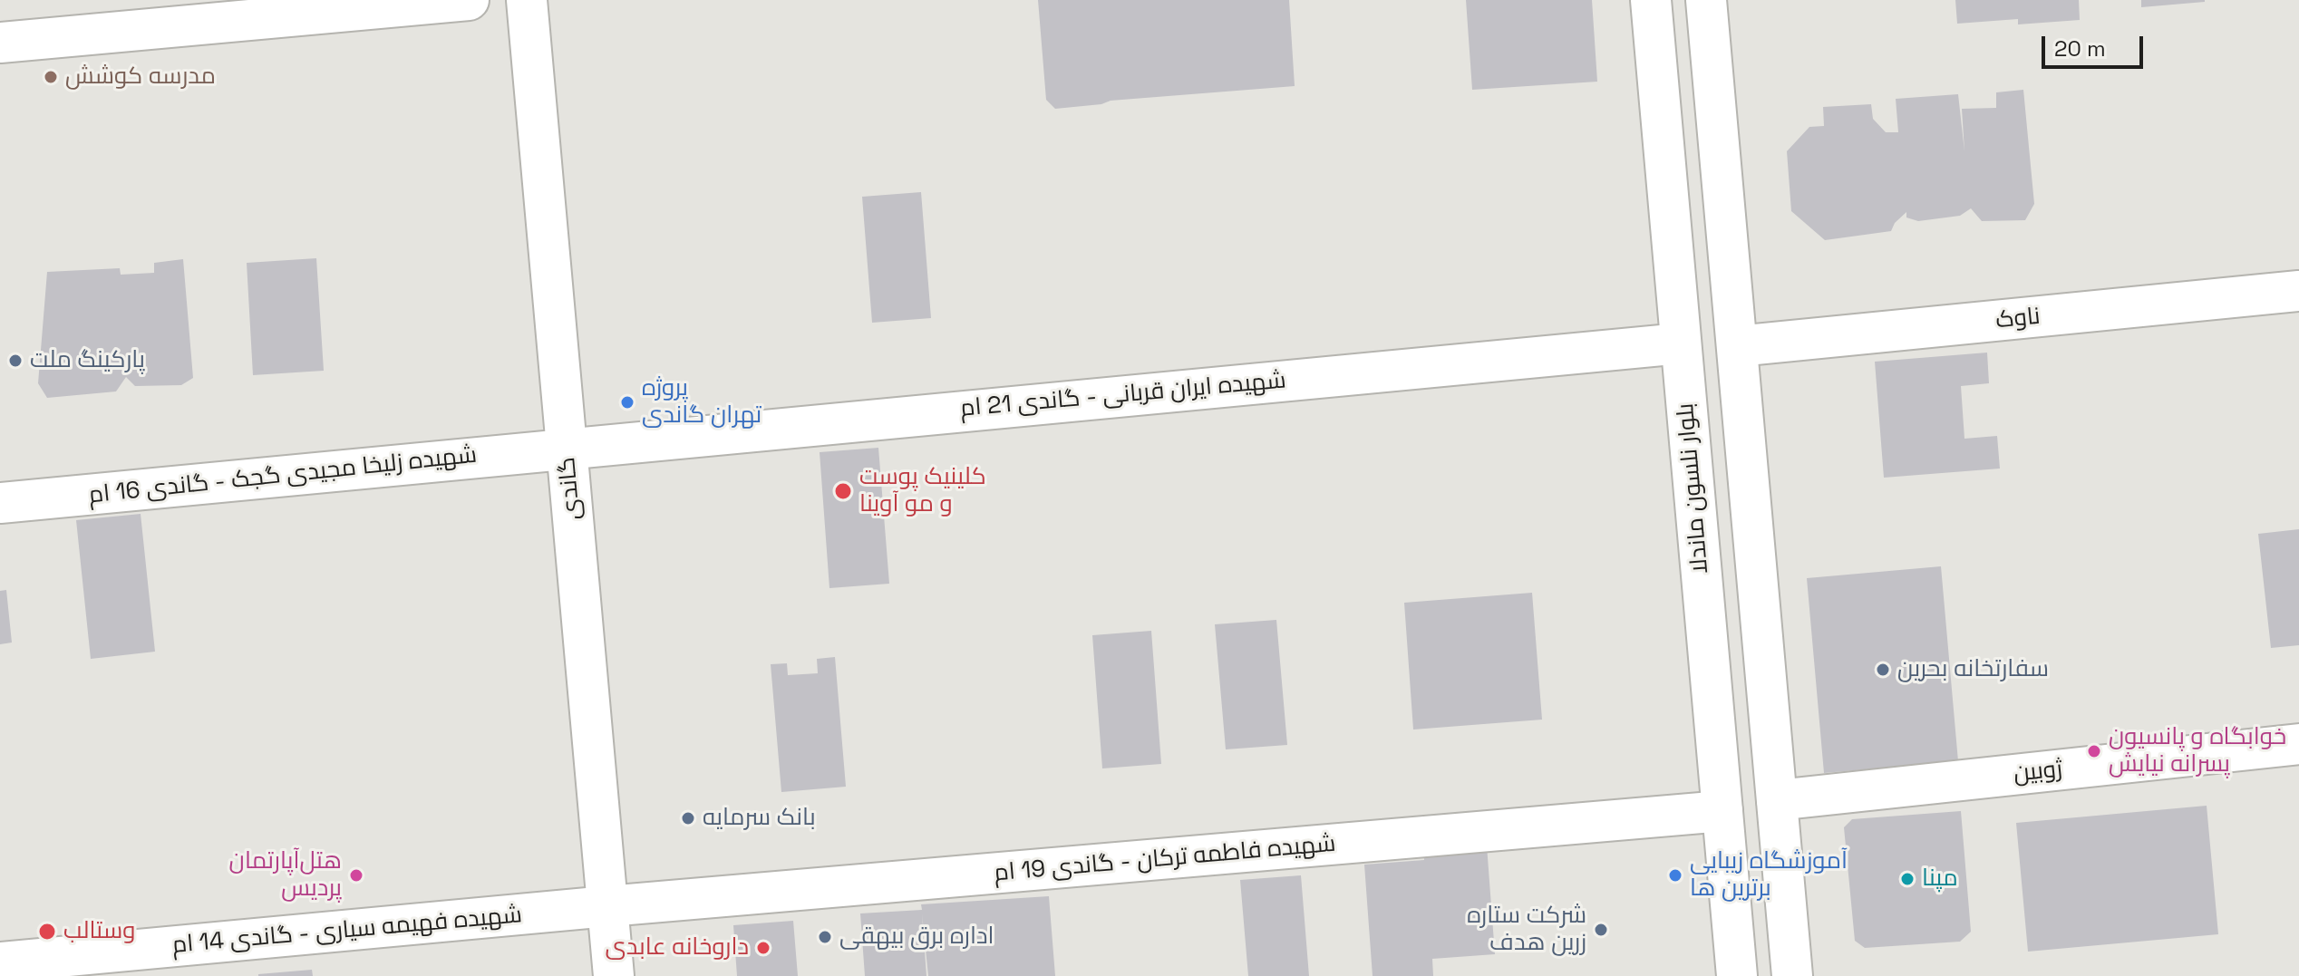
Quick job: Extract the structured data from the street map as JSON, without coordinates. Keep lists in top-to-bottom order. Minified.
{"streets":{"street":["ناوک","شهیده ایران قربانی - گاندی 21 ام","شهیده زلیخا مجیدی گجک - گاندی 16 ام","گاندی","بلوار نلسون ماندلا","ژوبین","شهیده فاطمه ترکان - گاندی 19 ام","شهیده فهیمه سیاری - گاندی 14 ام"]},"crossings":[["شهیده ایران قربانی - گاندی 21 ام","شهیده زلیخا مجیدی گجک - گاندی 16 ام"],["شهیده ایران قربانی - گاندی 21 ام","گاندی"],["شهیده ایران قربانی - گاندی 21 ام","بلوار نلسون ماندلا"],["شهیده زلیخا مجیدی گجک - گاندی 16 ام","گاندی"],["گاندی","شهیده فاطمه ترکان - گاندی 19 ام"],["گاندی","شهیده فهیمه سیاری - گاندی 14 ام"],["بلوار نلسون ماندلا","شهیده فاطمه ترکان - گاندی 19 ام"],["شهیده فاطمه ترکان - گاندی 19 ام","شهیده فهیمه سیاری - گاندی 14 ام"]],"places":["مدرسه کوشش","پارکینگ ملت","پروژه تهران گاندی","کلینیک پوست و مو آوینا","سفارتخانه بحرین","خوابگاه و پانسیون پسرانه نیایش","بانک سرمایه","هتل‌آپارتمان پردیس","آموزشگاه زیبایی برترین ها","مپنا","شرکت ستاره زرین هدف","وستالب","اداره برق بیهقی","داروخانه عابدی"],"scale_bar":"20 m"}
